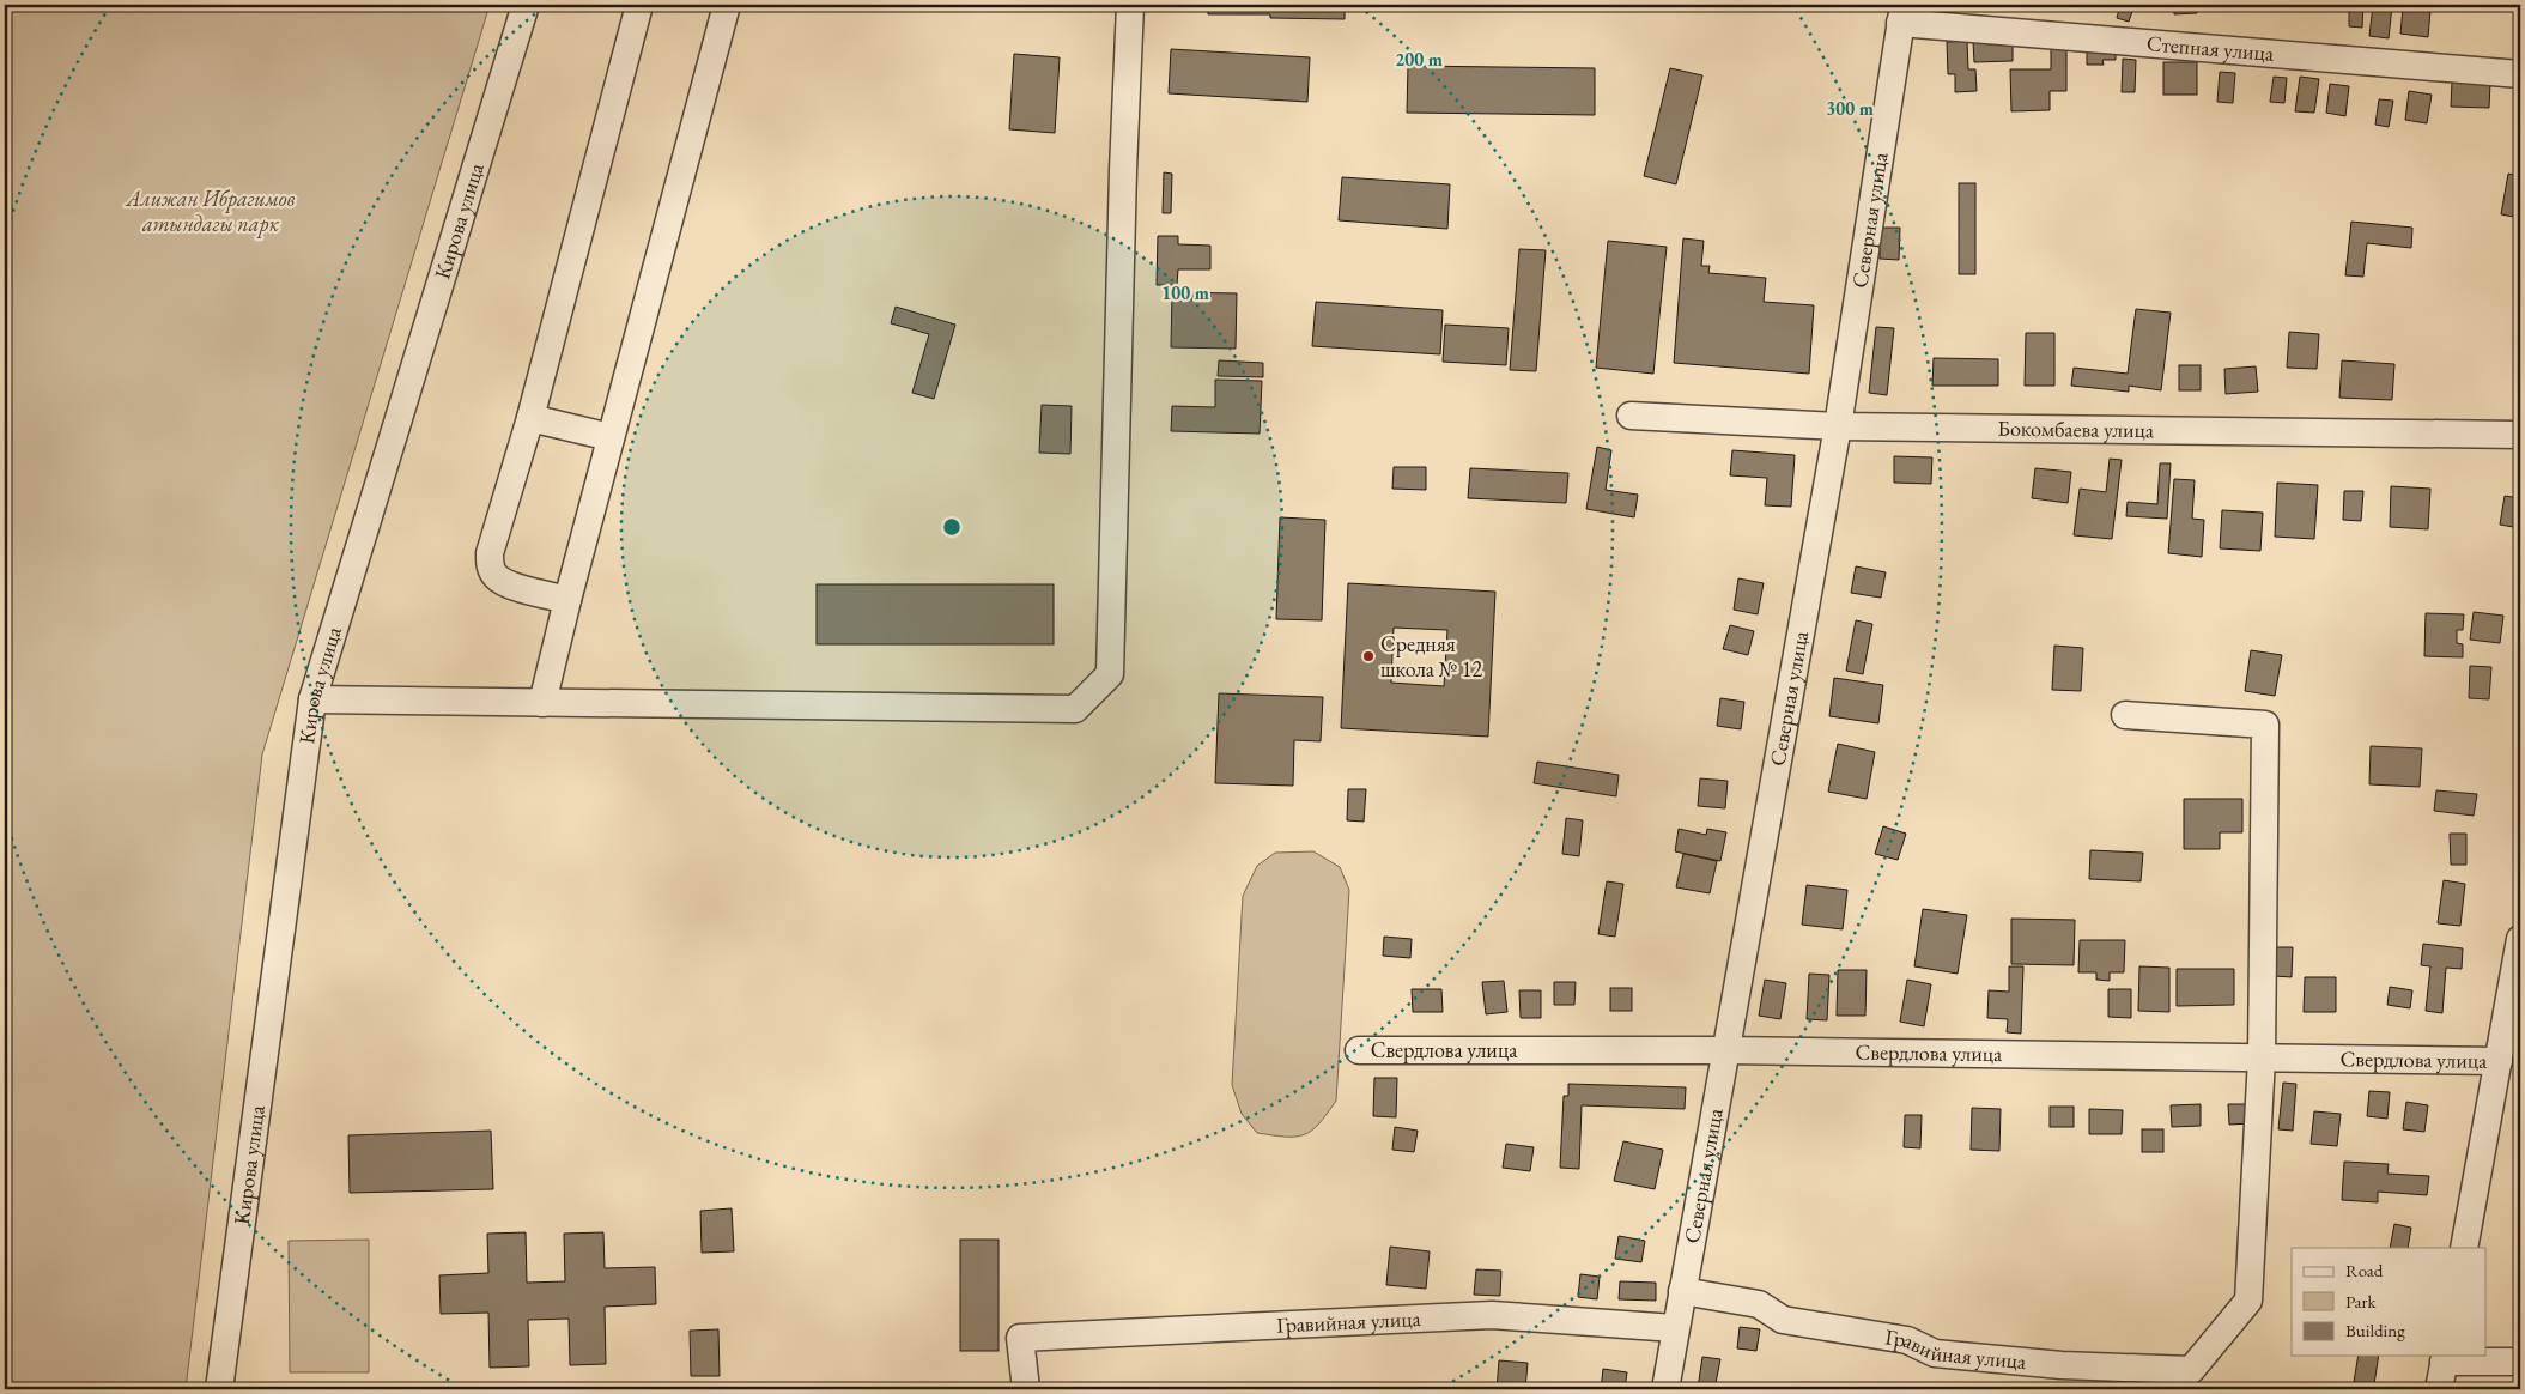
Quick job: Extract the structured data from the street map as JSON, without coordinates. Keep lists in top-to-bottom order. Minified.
{"streets":{"street":["Степная улица","Северная улица","Кирова улица","Бокомбаева улица","Свердлова улица","Гравийная улица"]},"crossings":[["Степная улица","Северная улица"],["Северная улица","Бокомбаева улица"],["Северная улица","Свердлова улица"],["Северная улица","Гравийная улица"],["Свердлова улица","Гравийная улица"]],"parks":["Алижан Ибрагимов атындагы парк"],"places":["Средняя школа № 12"],"legend":["Road","Park","Building"],"rings":["200 m","300 m","100 m"]}
